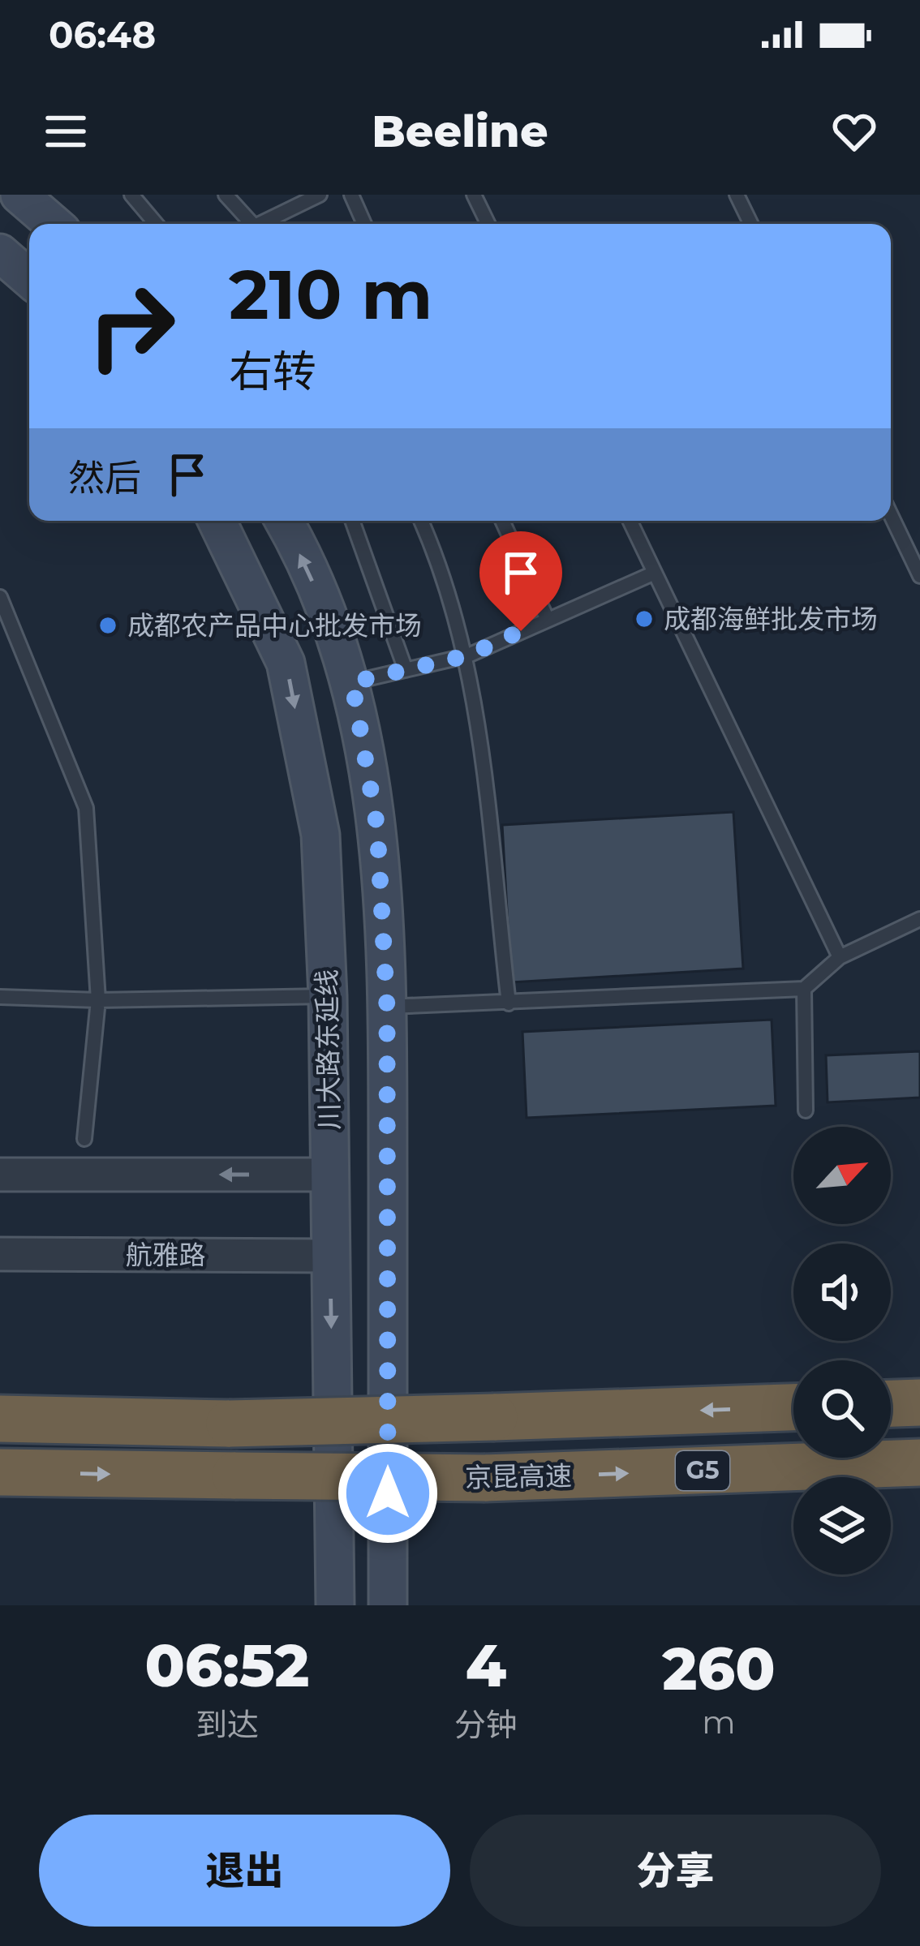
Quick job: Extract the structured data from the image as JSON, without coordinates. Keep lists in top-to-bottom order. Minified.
{"streets":{"highway":["G5","京昆高速"],"main road":["川大路东延线"],"street":["航雅路"]},"crossings":[["川大路东延线","航雅路"]],"places":["成都海鲜批发市场","成都农产品中心批发市场"],"north":"top right","page":{"status":"06:48","header":"Beeline","turn":["210 m","右转"],"then":"然后","eta":["06:52","到达","4","分钟","260","m"],"buttons":["退出","分享"]}}
